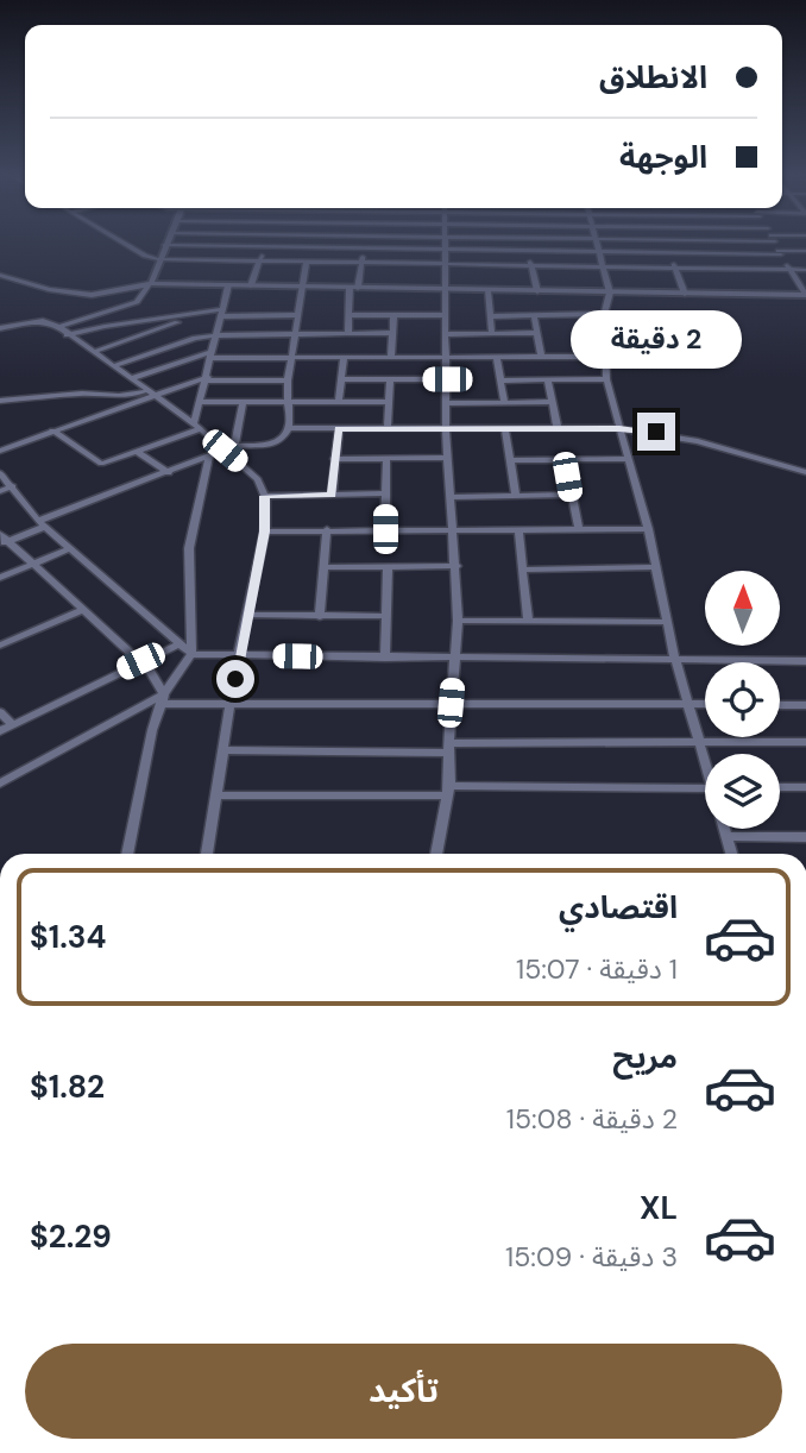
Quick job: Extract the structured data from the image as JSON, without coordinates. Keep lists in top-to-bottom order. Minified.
{"north":"top","page":{"banner":["الانطلاق","الوجهة"],"bubble":"2 دقيقة","list":[{"name":"اقتصادي","note":"1 دقيقة · 15:07","value":"$1.34"},{"name":"مريح","note":"2 دقيقة · 15:08","value":"$1.82"},{"name":"XL","note":"3 دقيقة · 15:09","value":"$2.29"}],"buttons":"تأكيد"}}
